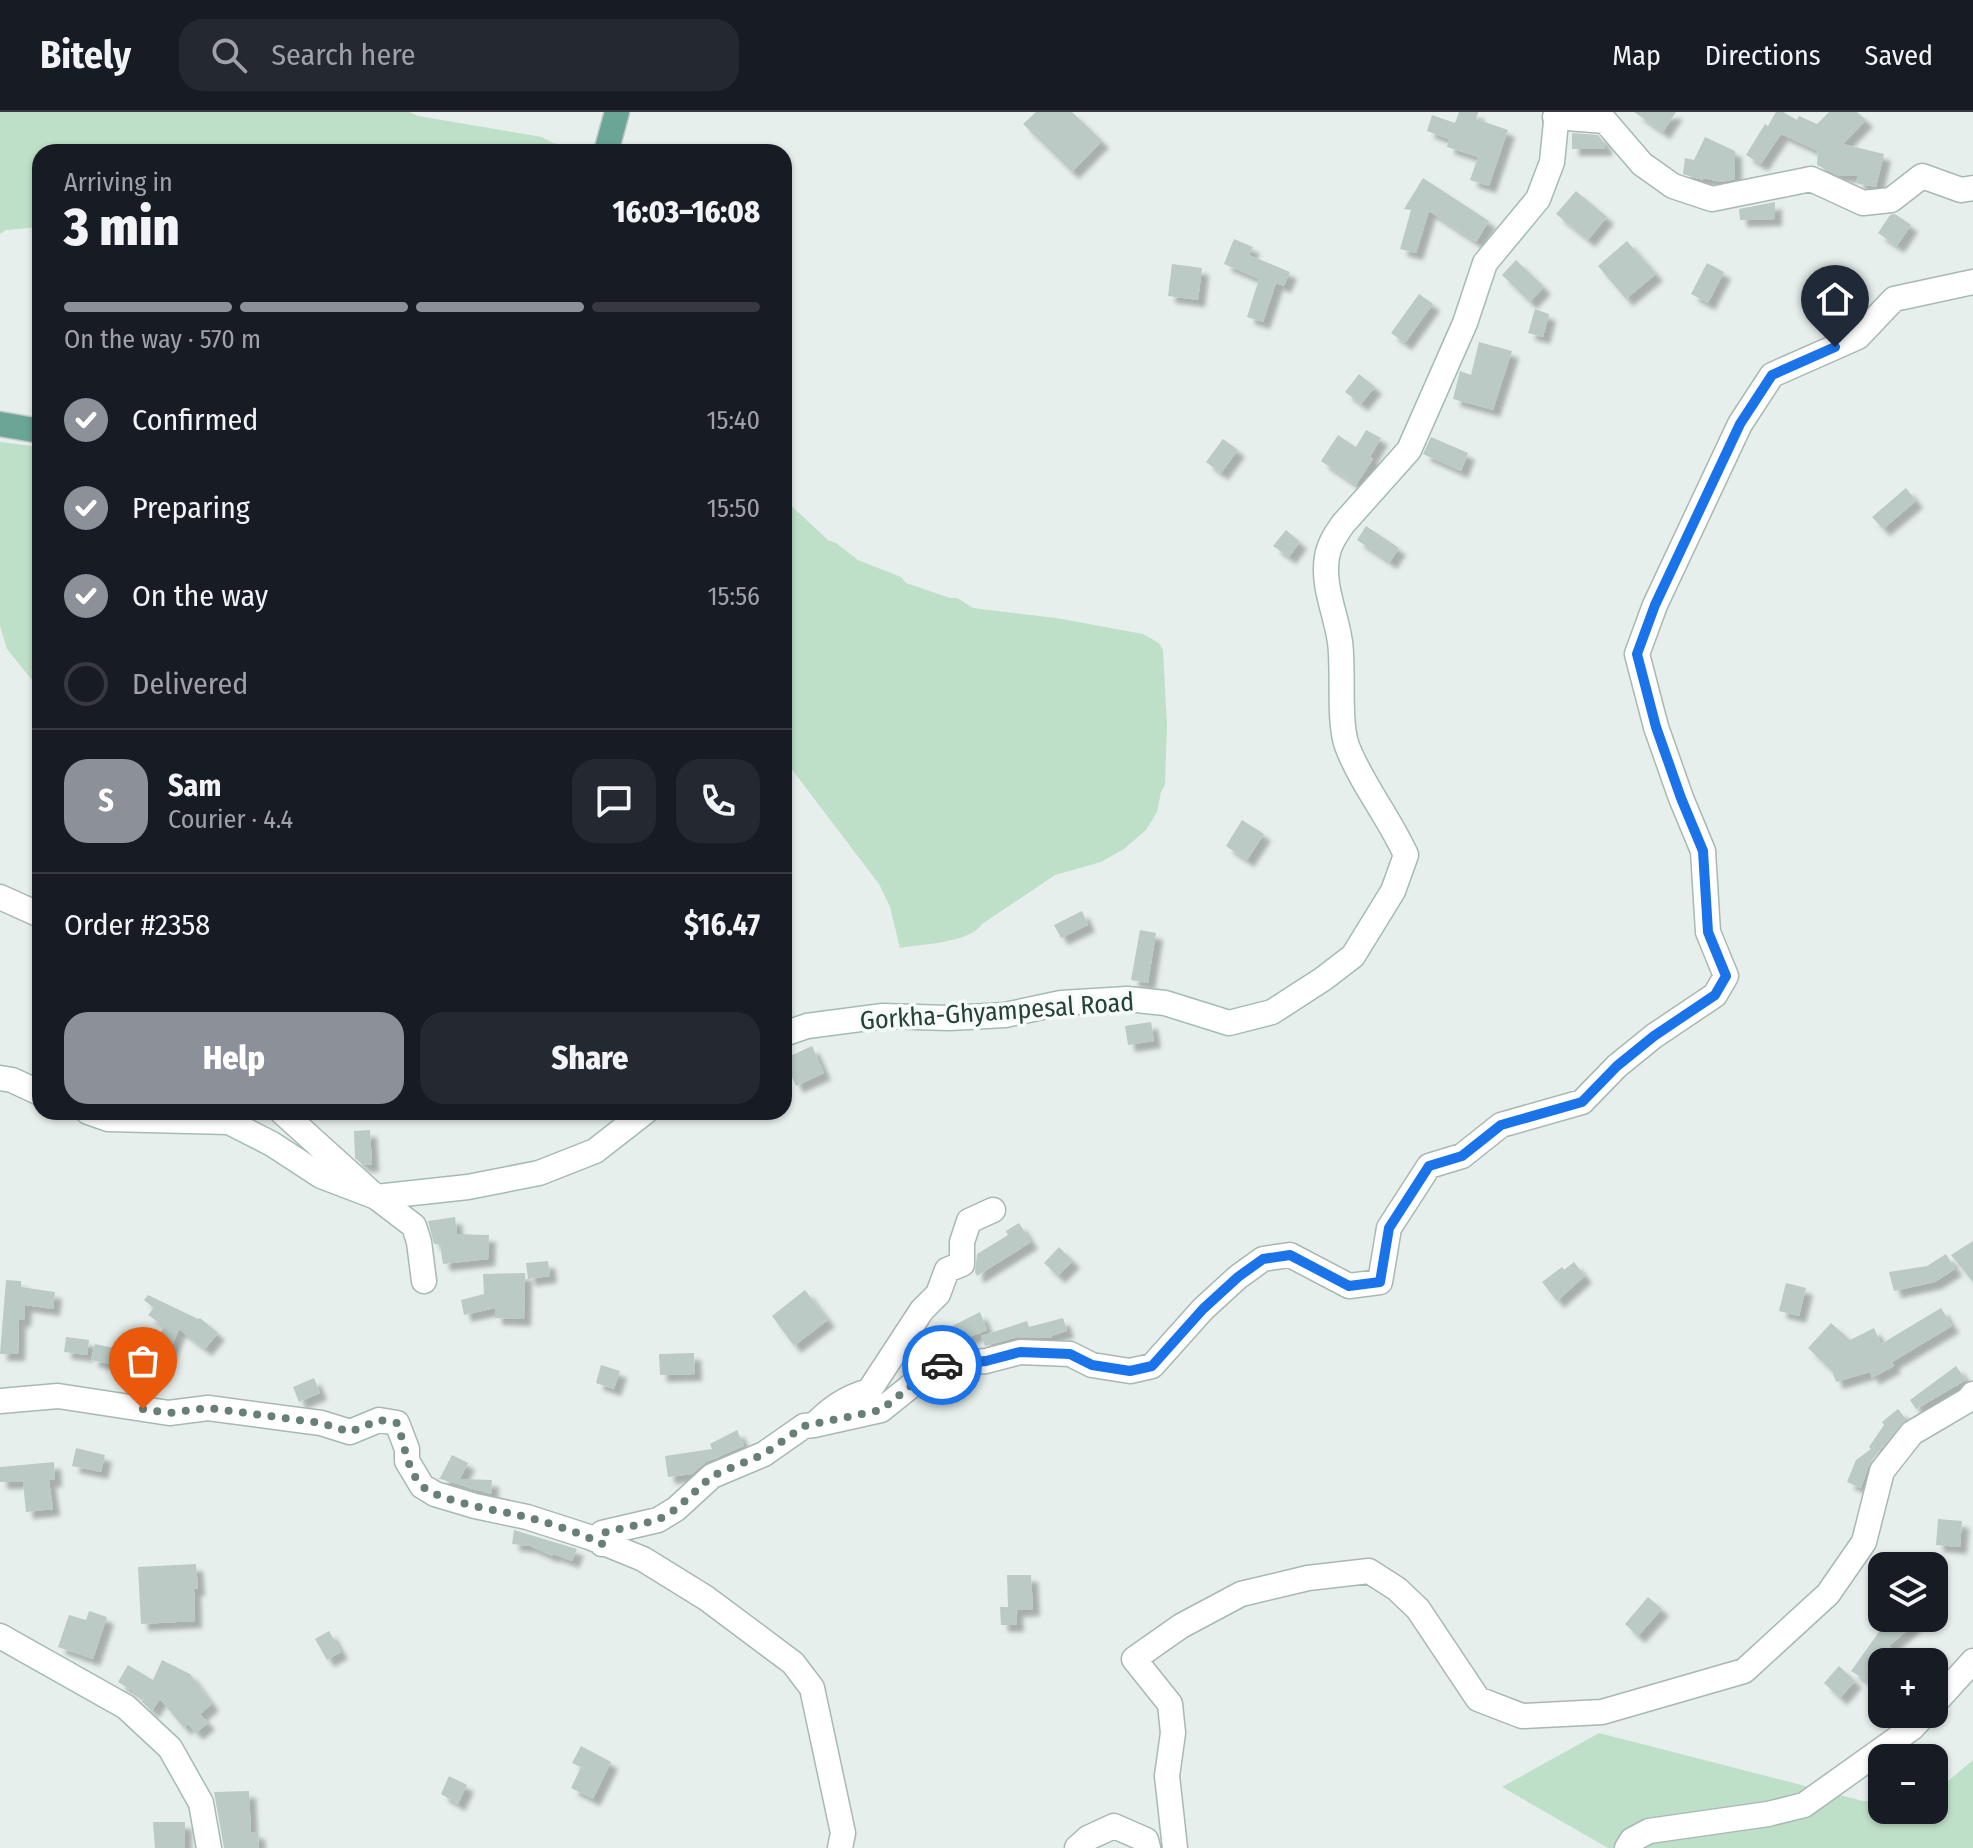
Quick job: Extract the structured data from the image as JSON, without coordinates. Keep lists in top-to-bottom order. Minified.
{"streets":{"street":["Gorkha-Ghyampesal Road"]},"page":{"header":"Bitely","search":"Search here","nav":["Map","Directions","Saved"],"heading":["3 min","Arriving in","16:03–16:08"],"panel":["Sam","Courier · 4.4","Order #2358","$16.47"],"bar":"On the way · 570 m","list":[["Confirmed","15:40"],["Preparing","15:50"],["On the way","15:56"],"Delivered"],"round":"S","buttons":["Help","Share"],"map_buttons":["+","−"]}}
